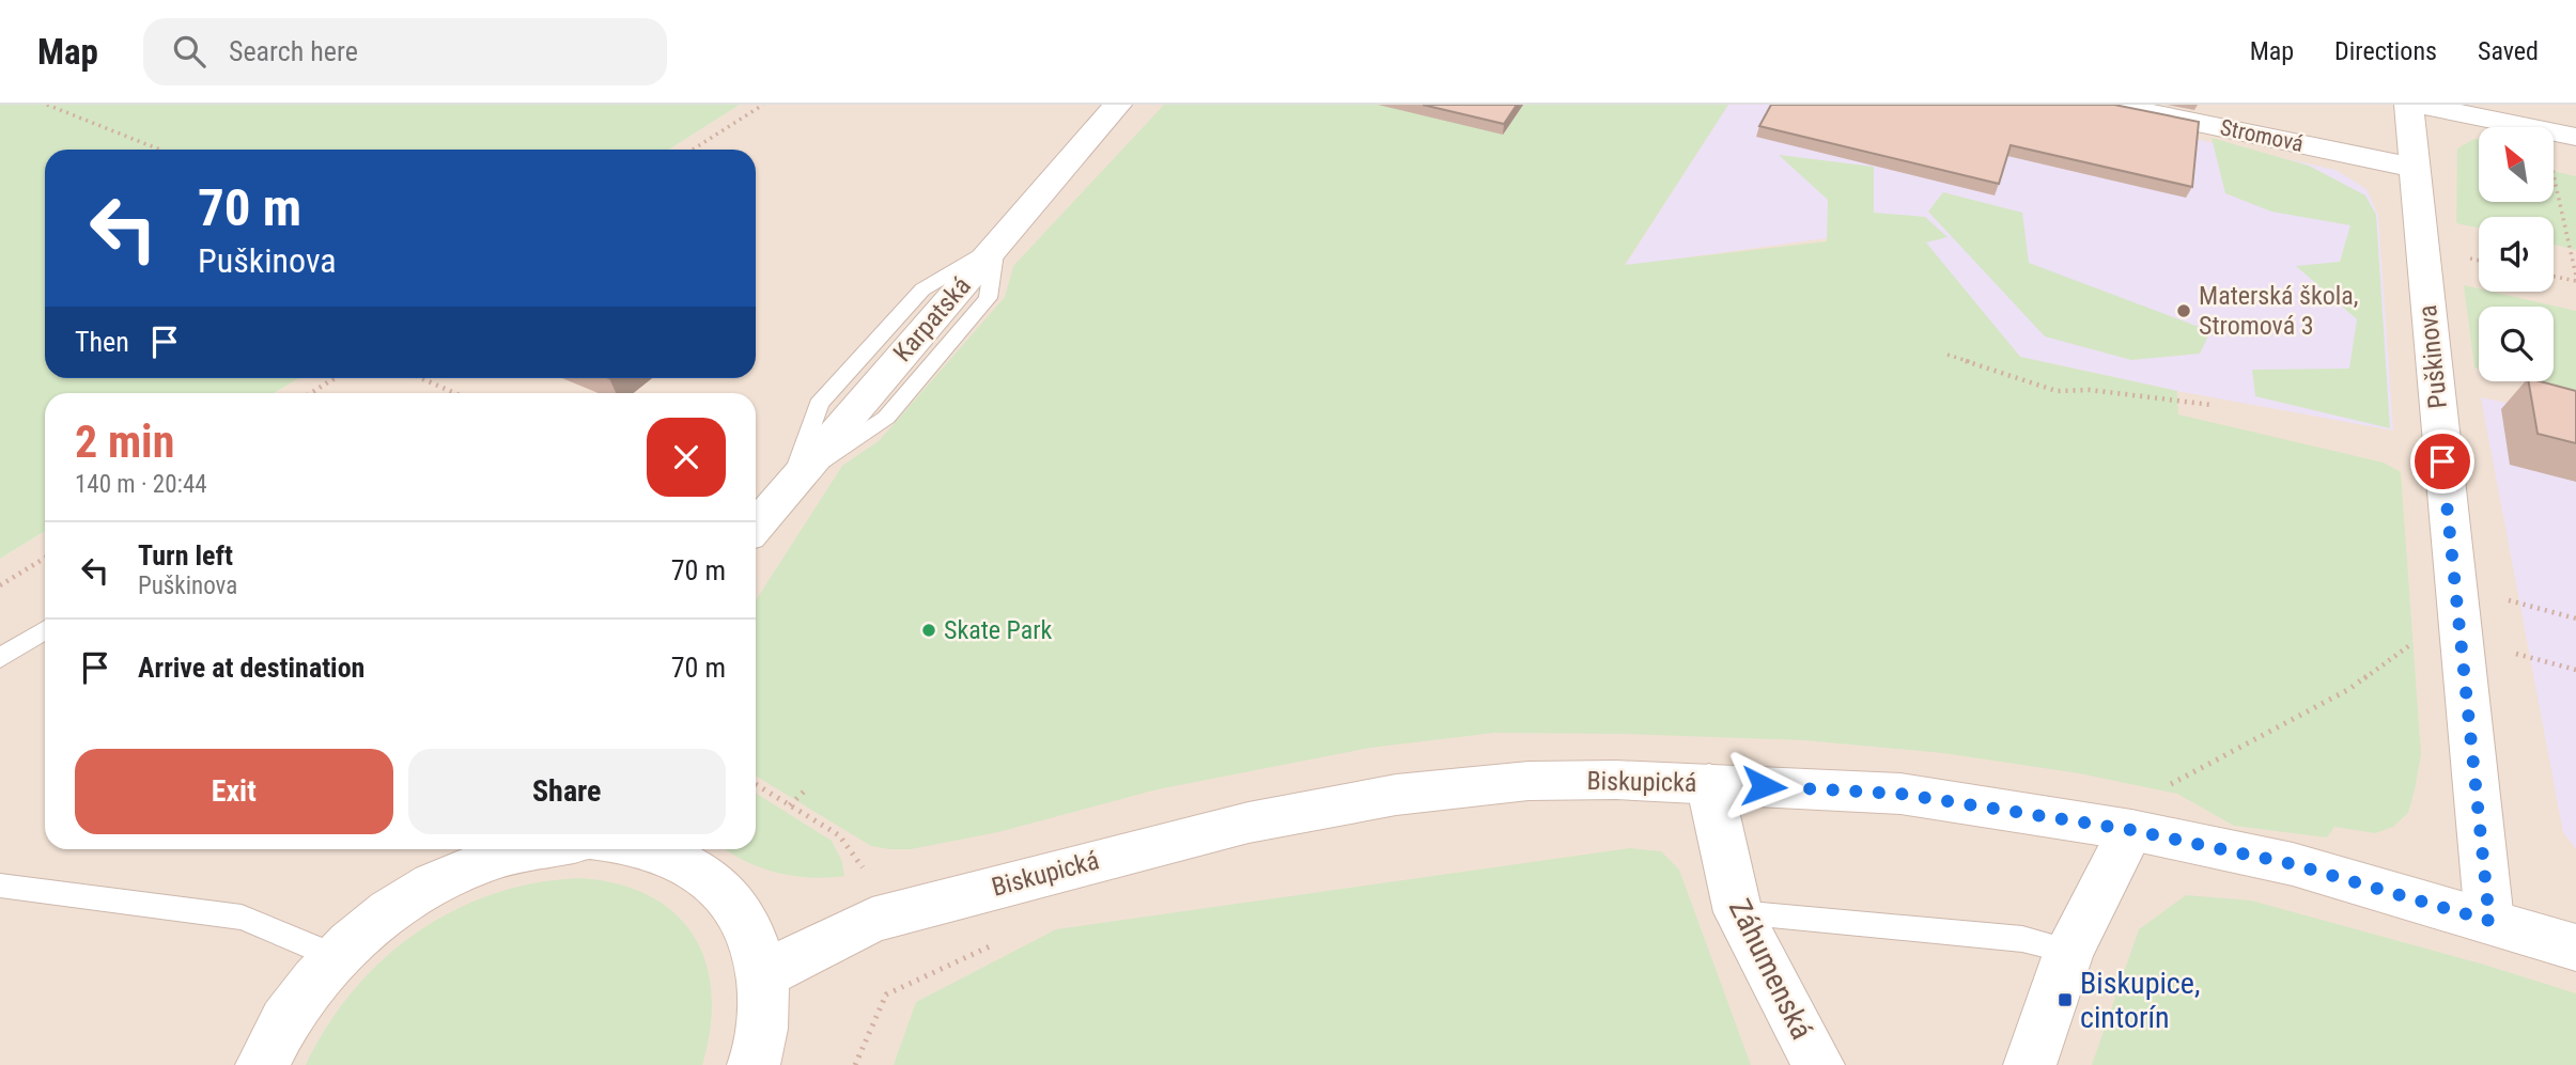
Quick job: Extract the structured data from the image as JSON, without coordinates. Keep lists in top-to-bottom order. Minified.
{"streets":{"street":["Stromová","Karpatská","Puškinova","Biskupická","Záhumenská"]},"crossings":[["Stromová","Puškinova"],["Puškinova","Biskupická"],["Biskupická","Záhumenská"]],"places":{"other":["Materská škola, Stromová 3","Skate Park"],"transit":["Biskupice, cintorín"]},"north":"top left","page":{"header":"Map","search":"Search here","nav":["Map","Directions","Saved"],"turn":["70 m","Puškinova"],"then":"Then","heading":["2 min","140 m · 20:44"],"list":[{"name":"Turn left","note":"Puškinova","value":"70 m"},{"name":"Arrive at destination","value":"70 m"}],"buttons":["Exit","Share"]}}
